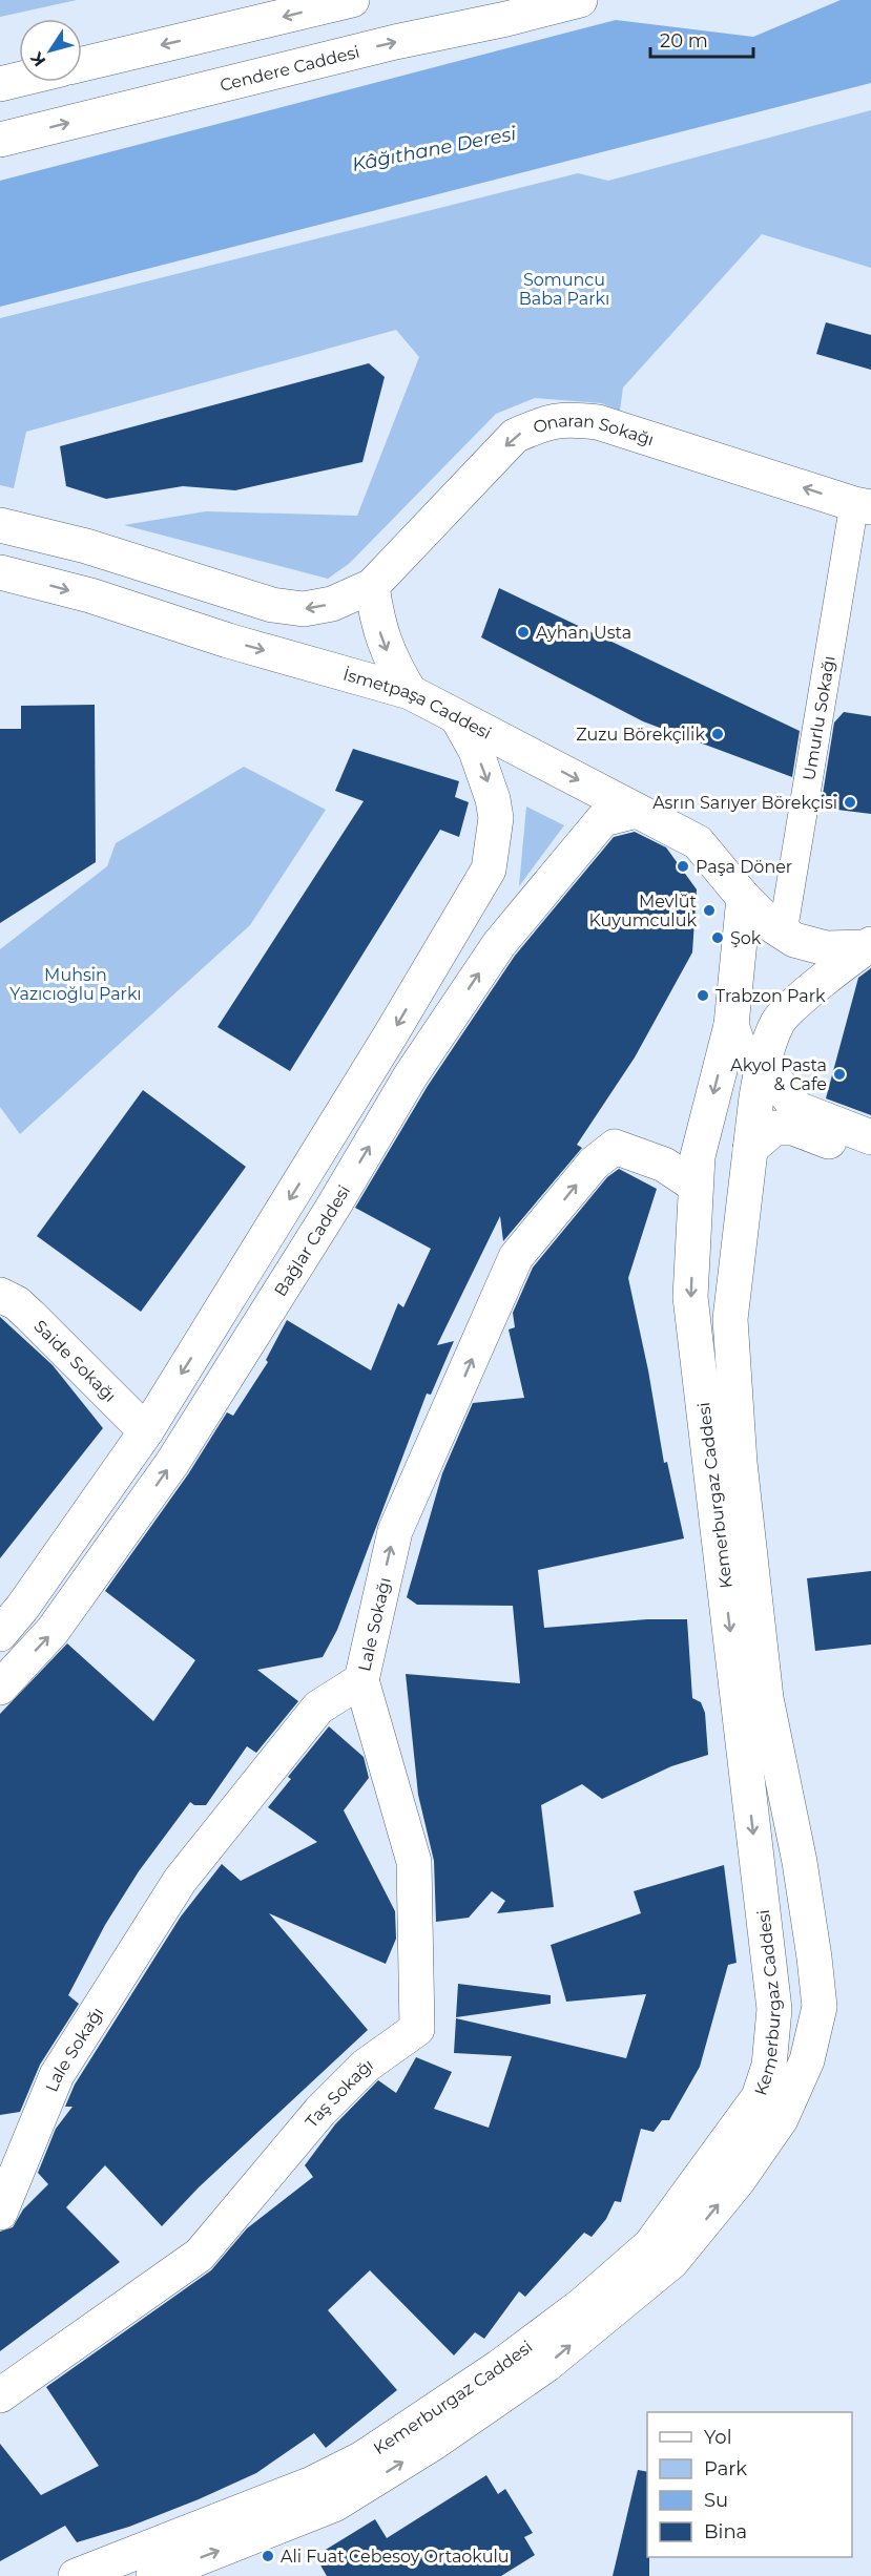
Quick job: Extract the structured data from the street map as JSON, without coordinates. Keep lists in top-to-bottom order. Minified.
{"streets":{"main road":["Cendere Caddesi","Onaran Sokağı","İsmetpaşa Caddesi","Bağlar Caddesi","Saide Sokağı","Kemerburgaz Caddesi","Lale Sokağı","Taş Sokağı"],"street":["Umurlu Sokağı"]},"crossings":[["Onaran Sokağı","Umurlu Sokağı"],["İsmetpaşa Caddesi","Umurlu Sokağı"],["İsmetpaşa Caddesi","Bağlar Caddesi"],["İsmetpaşa Caddesi","Kemerburgaz Caddesi"],["Kemerburgaz Caddesi","Lale Sokağı"],["Lale Sokağı","Taş Sokağı"]],"one_way":["Onaran Sokağı"],"water":["Kâğıthane Deresi"],"parks":["Somuncu Baba Parkı","Muhsin Yazıcıoğlu Parkı"],"places":["Ayhan Usta","Zuzu Börekçilik","Asrın Sarıyer Börekçisi","Paşa Döner","Mevlüt Kuyumculuk","Şok","Trabzon Park","Akyol Pasta & Cafe","Ali Fuat Cebesoy Ortaokulu"],"legend":["Yol","Park","Su","Bina"],"scale_bar":"20 m","north":"bottom left"}
